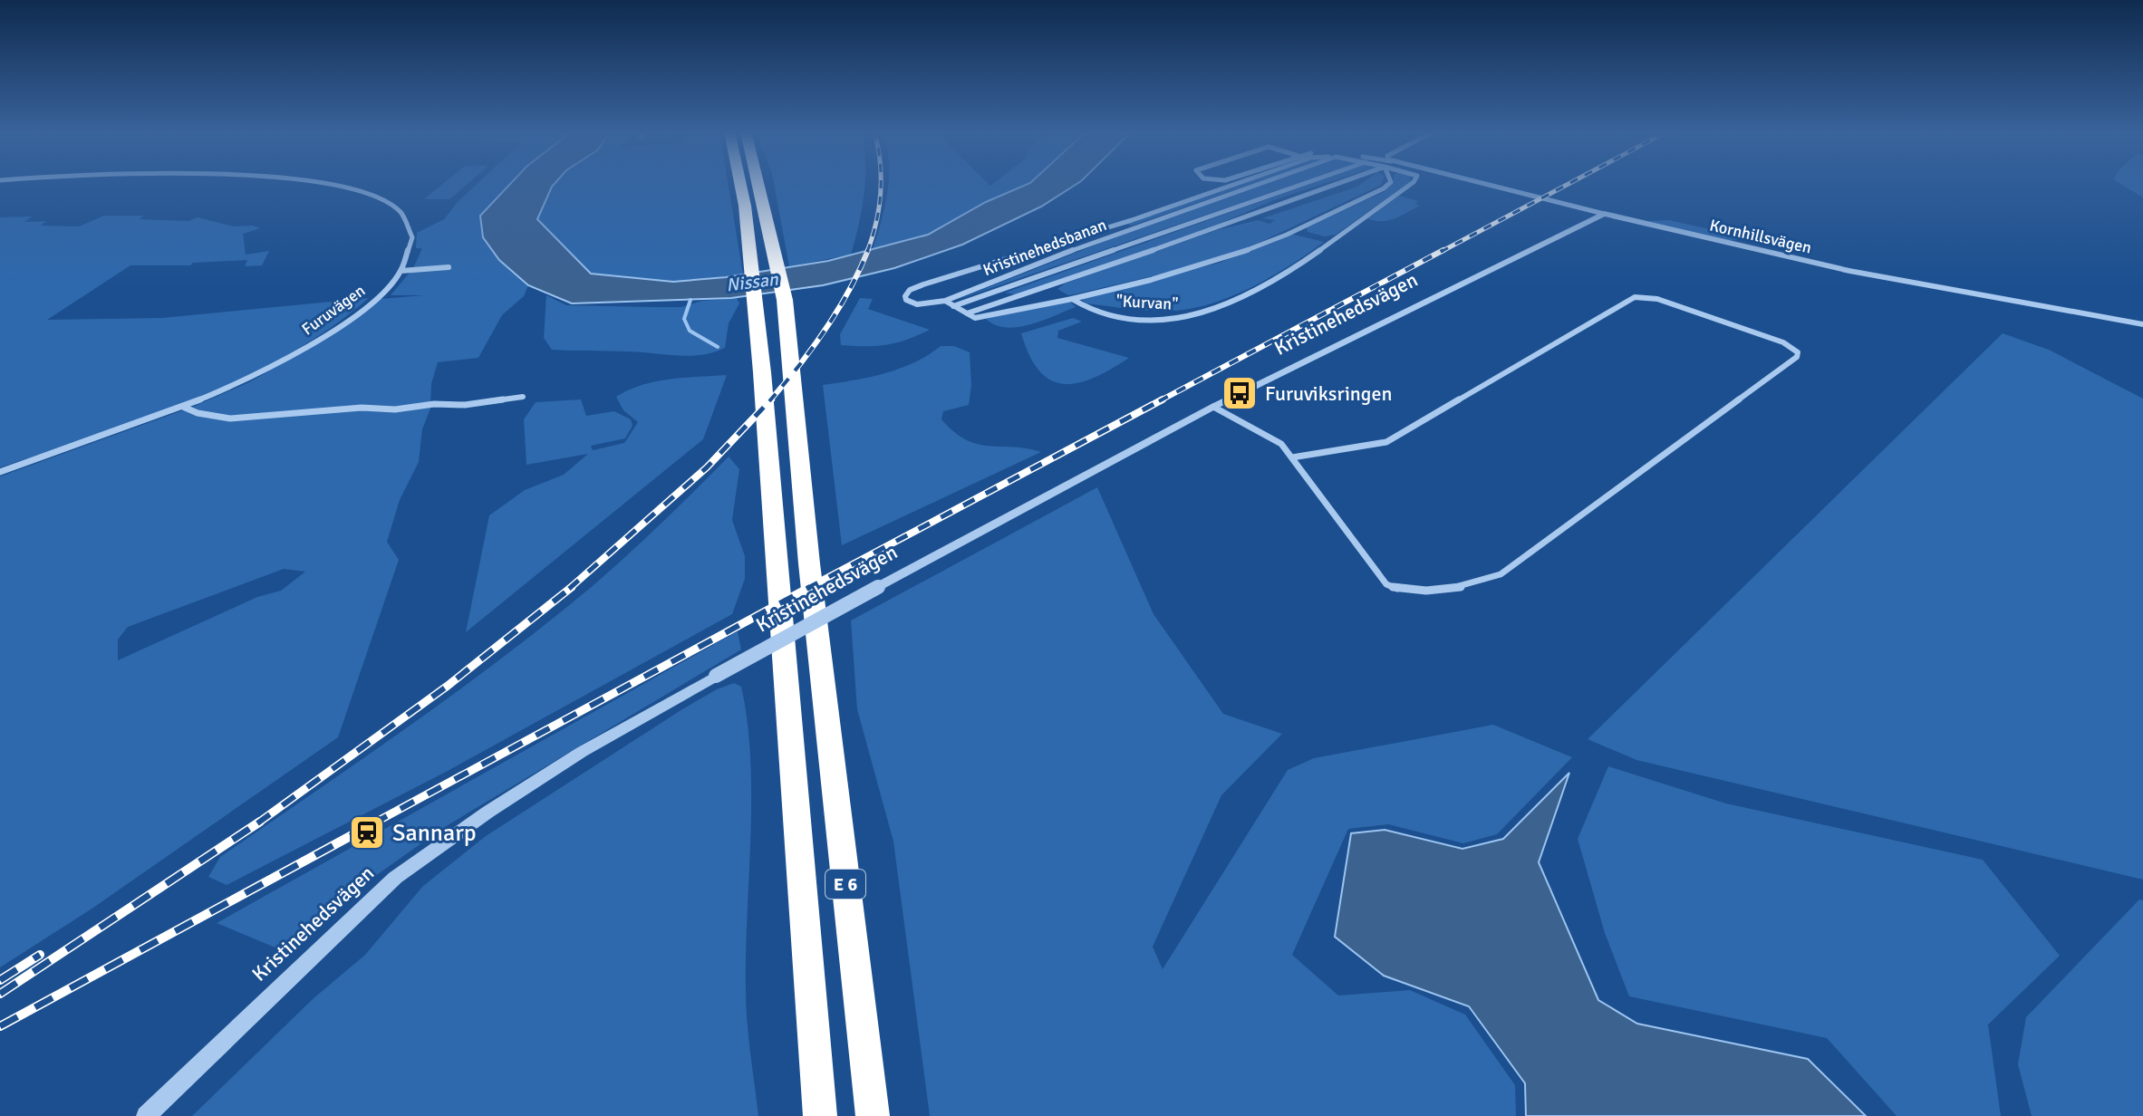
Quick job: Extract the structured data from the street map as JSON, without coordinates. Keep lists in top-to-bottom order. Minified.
{"streets":{"highway":["E 6"],"street":["Kornhillsvägen","Kristinehedsbanan","\"Kurvan\"","Furuvägen","Kristinehedsvägen"]},"crossings":[["Kornhillsvägen","Kristinehedsvägen"]],"water":["Nissan"],"places":{"bus stop":["Furuviksringen"],"station":["Sannarp"]}}
